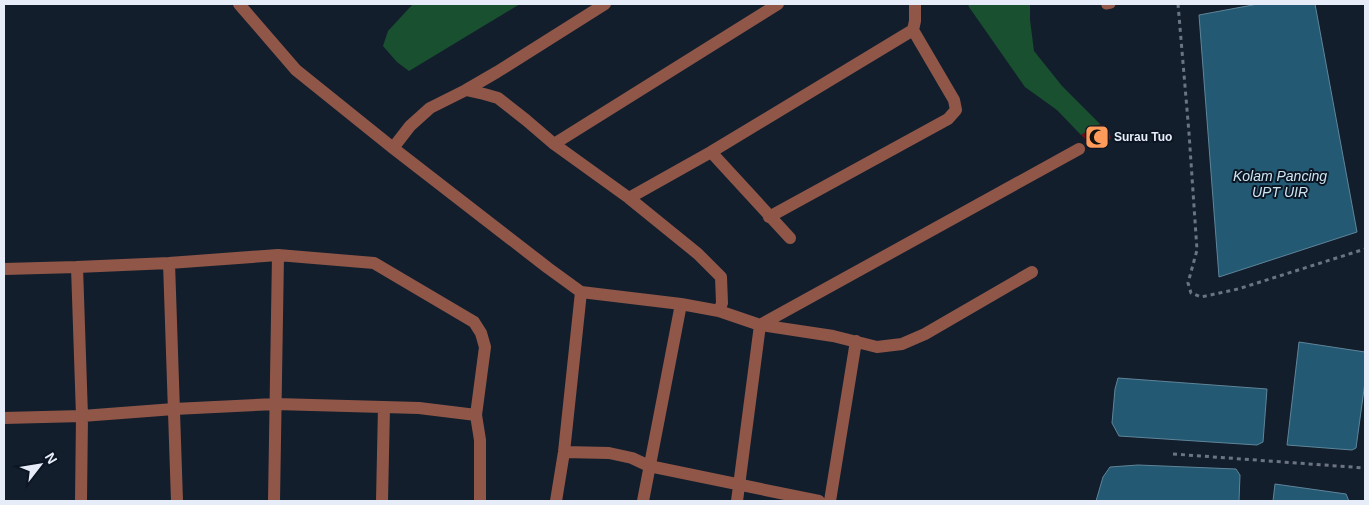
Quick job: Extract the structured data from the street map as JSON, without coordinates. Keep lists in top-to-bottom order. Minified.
{"water":["Kolam Pancing UPT UIR"],"places":{"mosque":["Surau Tuo"]},"north":"top right"}
